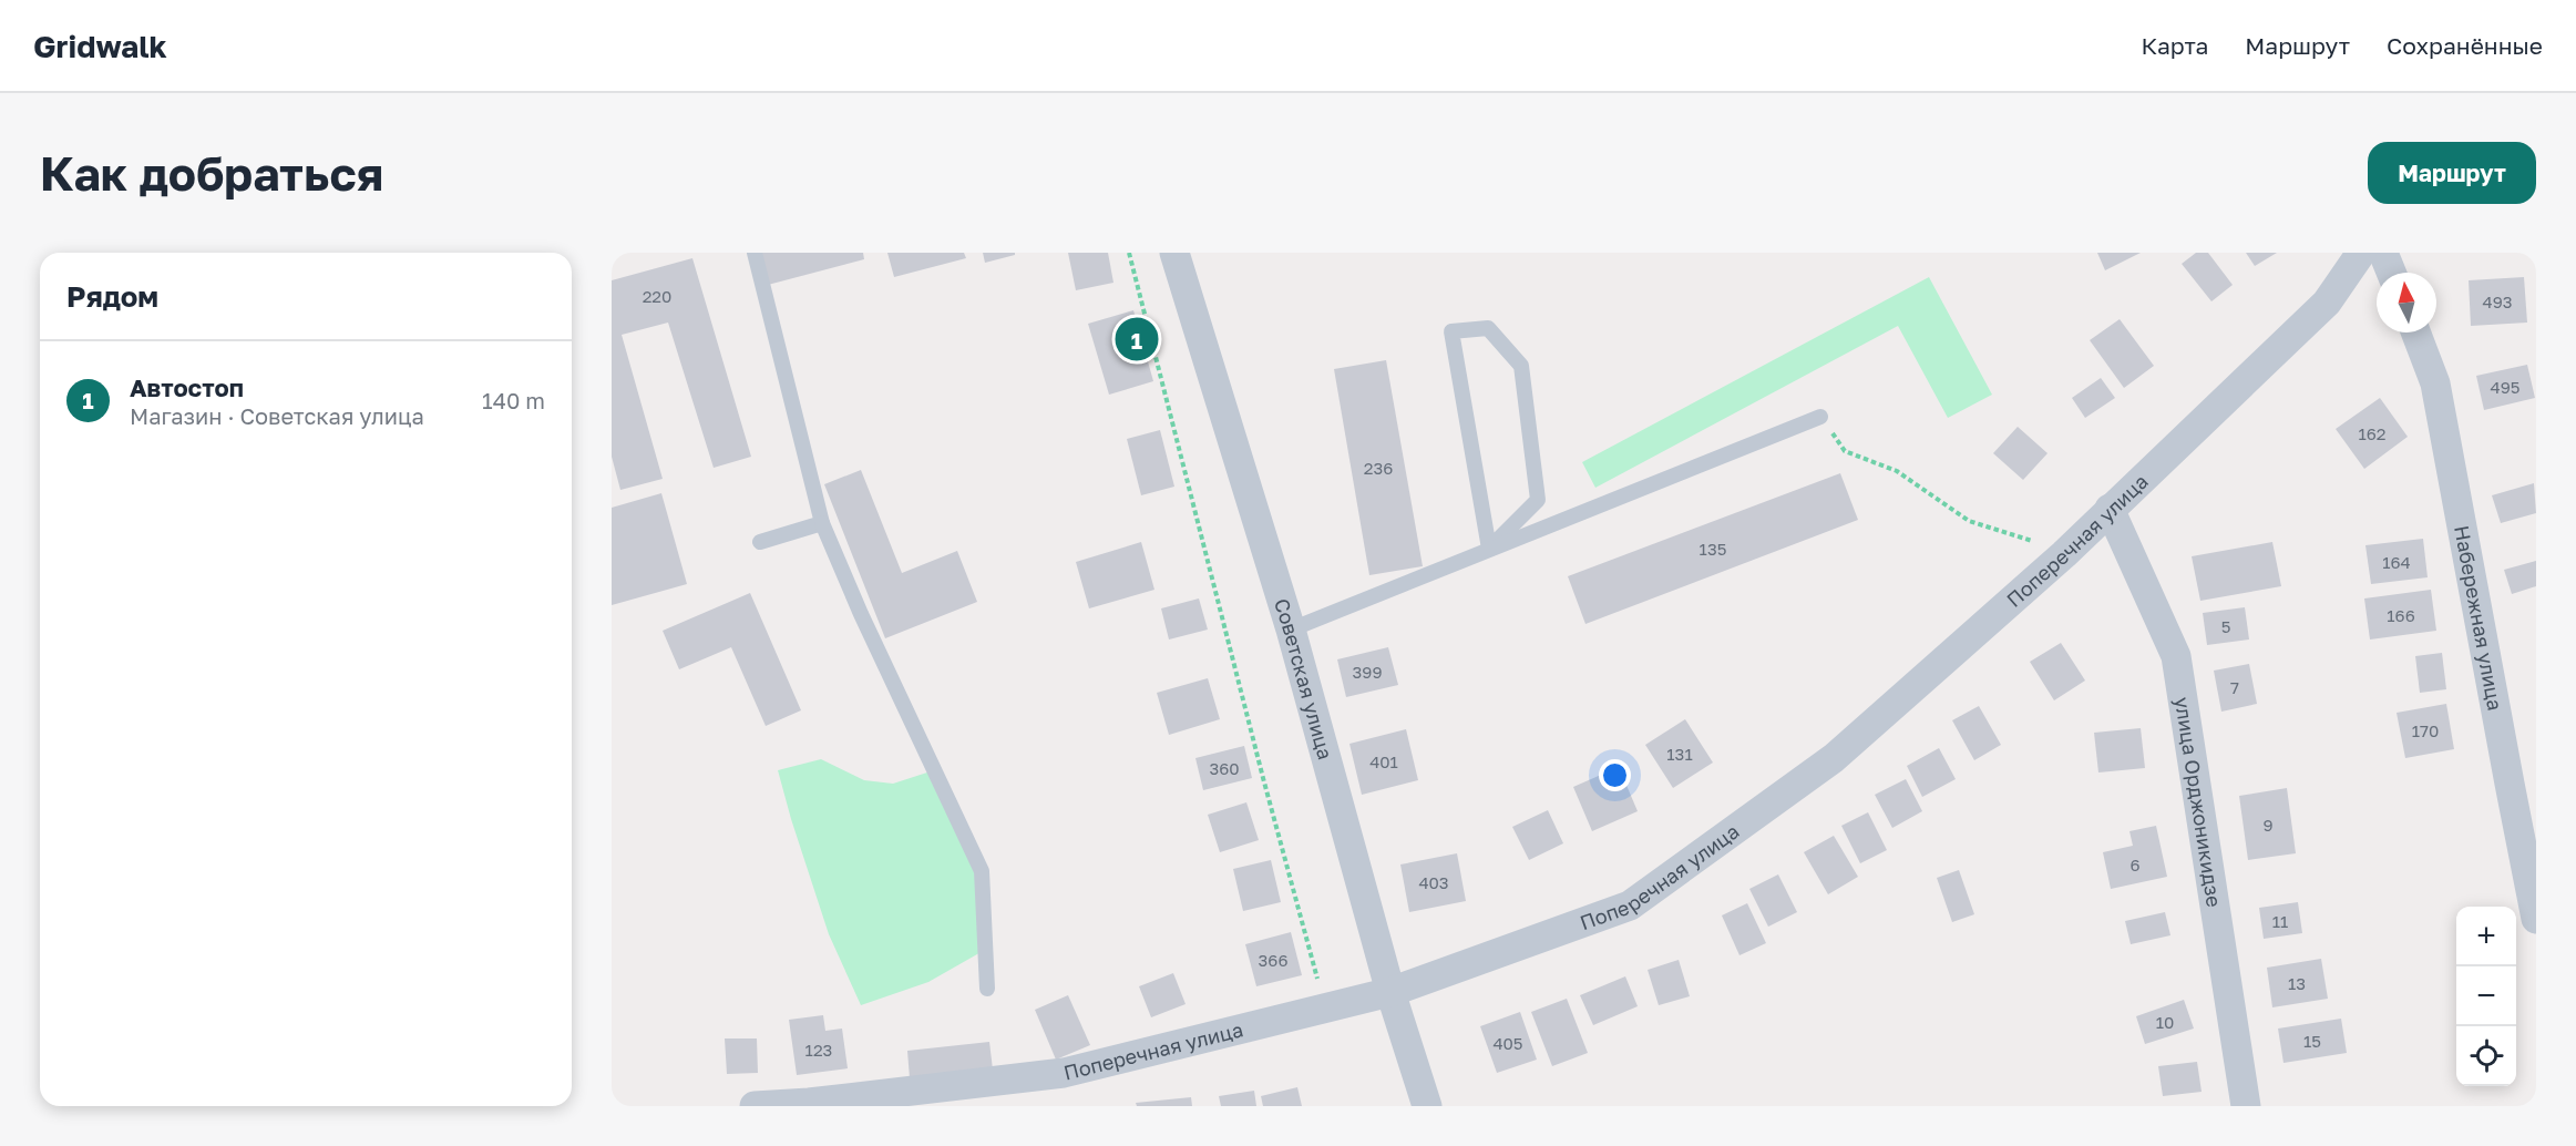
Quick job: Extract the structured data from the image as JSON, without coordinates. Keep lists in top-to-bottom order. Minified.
{"streets":{"street":["Поперечная улица","Набережная улица","Советская улица","улица Орджоникидзе"]},"crossings":[["Поперечная улица","Советская улица"],["Поперечная улица","улица Орджоникидзе"]],"house_numbers":["220","493","495","162","236","135","164","166","5","399","7","170","131","401","360","9","6","403","11","366","13","10","15","405","123"],"north":"top","page":{"header":"Gridwalk","nav":["Карта","Маршрут","Сохранённые"],"buttons":"Маршрут","title":"Как добраться","heading":"Рядом","pins":"1","list":[{"mark":"1","name":"Автостоп","note":"Магазин · Советская улица","value":"140 m"}],"map_buttons":["+","−"]}}
